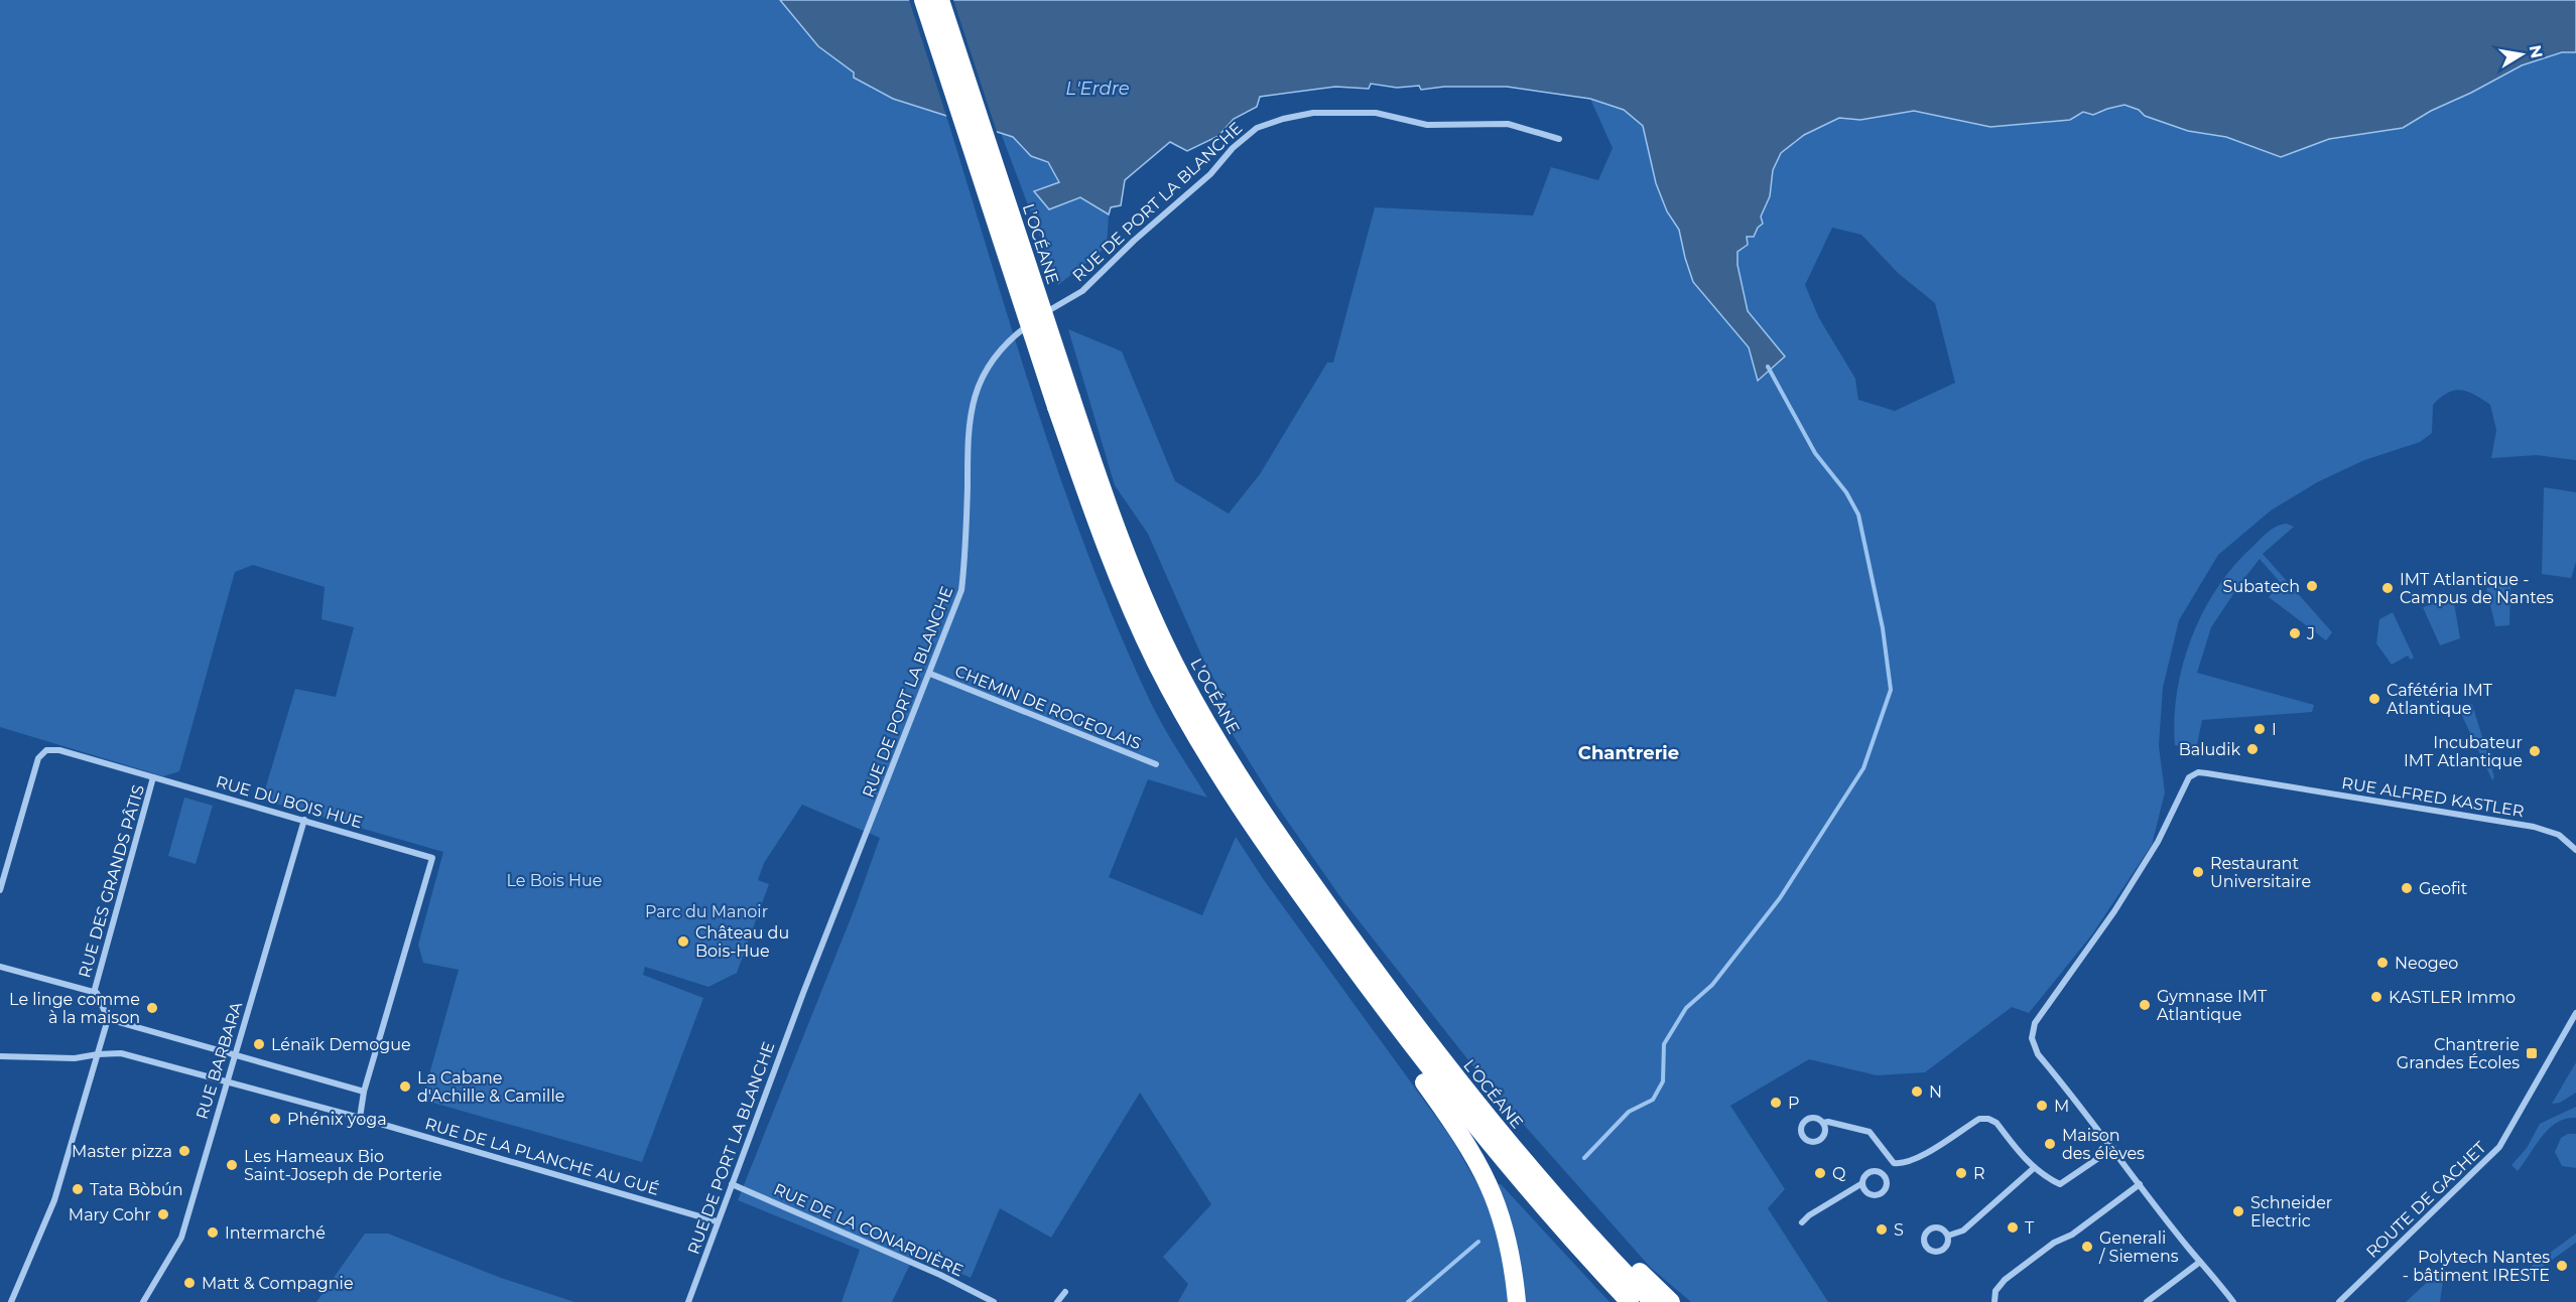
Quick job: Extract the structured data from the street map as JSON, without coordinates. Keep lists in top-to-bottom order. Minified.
{"streets":{"highway":["L’OCÉANE"],"street":["RUE DE PORT LA BLANCHE","CHEMIN DE ROGEOLAIS","RUE ALFRED KASTLER","RUE DU BOIS HUE","RUE DES GRANDS PÂTIS","RUE BARBARA","RUE DE LA PLANCHE AU GUÉ","ROUTE DE GACHET","RUE DE LA CONARDIÈRE"]},"crossings":[["RUE DE PORT LA BLANCHE","CHEMIN DE ROGEOLAIS"],["RUE DE PORT LA BLANCHE","RUE DE LA PLANCHE AU GUÉ"],["RUE DE PORT LA BLANCHE","RUE DE LA CONARDIÈRE"],["RUE DU BOIS HUE","RUE DES GRANDS PÂTIS"],["RUE DU BOIS HUE","RUE BARBARA"],["RUE BARBARA","RUE DE LA PLANCHE AU GUÉ"]],"districts":["Chantrerie"],"water":["L'Erdre"],"parks":["Le Bois Hue","Parc du Manoir"],"places":{"other":["Subatech","IMT Atlantique - Campus de Nantes","J","Cafétéria IMT Atlantique","I","Baludik","Incubateur IMT Atlantique","Restaurant Universitaire","Geofit","Château du Bois-Hue","Neogeo","KASTLER Immo","Gymnase IMT Atlantique","Le linge comme à la maison","Lénaïk Demogue","La Cabane d'Achille & Camille","N","P","M","Phénix yoga","Maison des élèves","Master pizza","Les Hameaux Bio Saint-Joseph de Porterie","Q","R","Tata Bòbún","Schneider Electric","Mary Cohr","T","S","Intermarché","Generali / Siemens","Polytech Nantes - bâtiment IRESTE","Matt & Compagnie"],"transit":["Chantrerie Grandes Écoles"]},"north":"right"}
